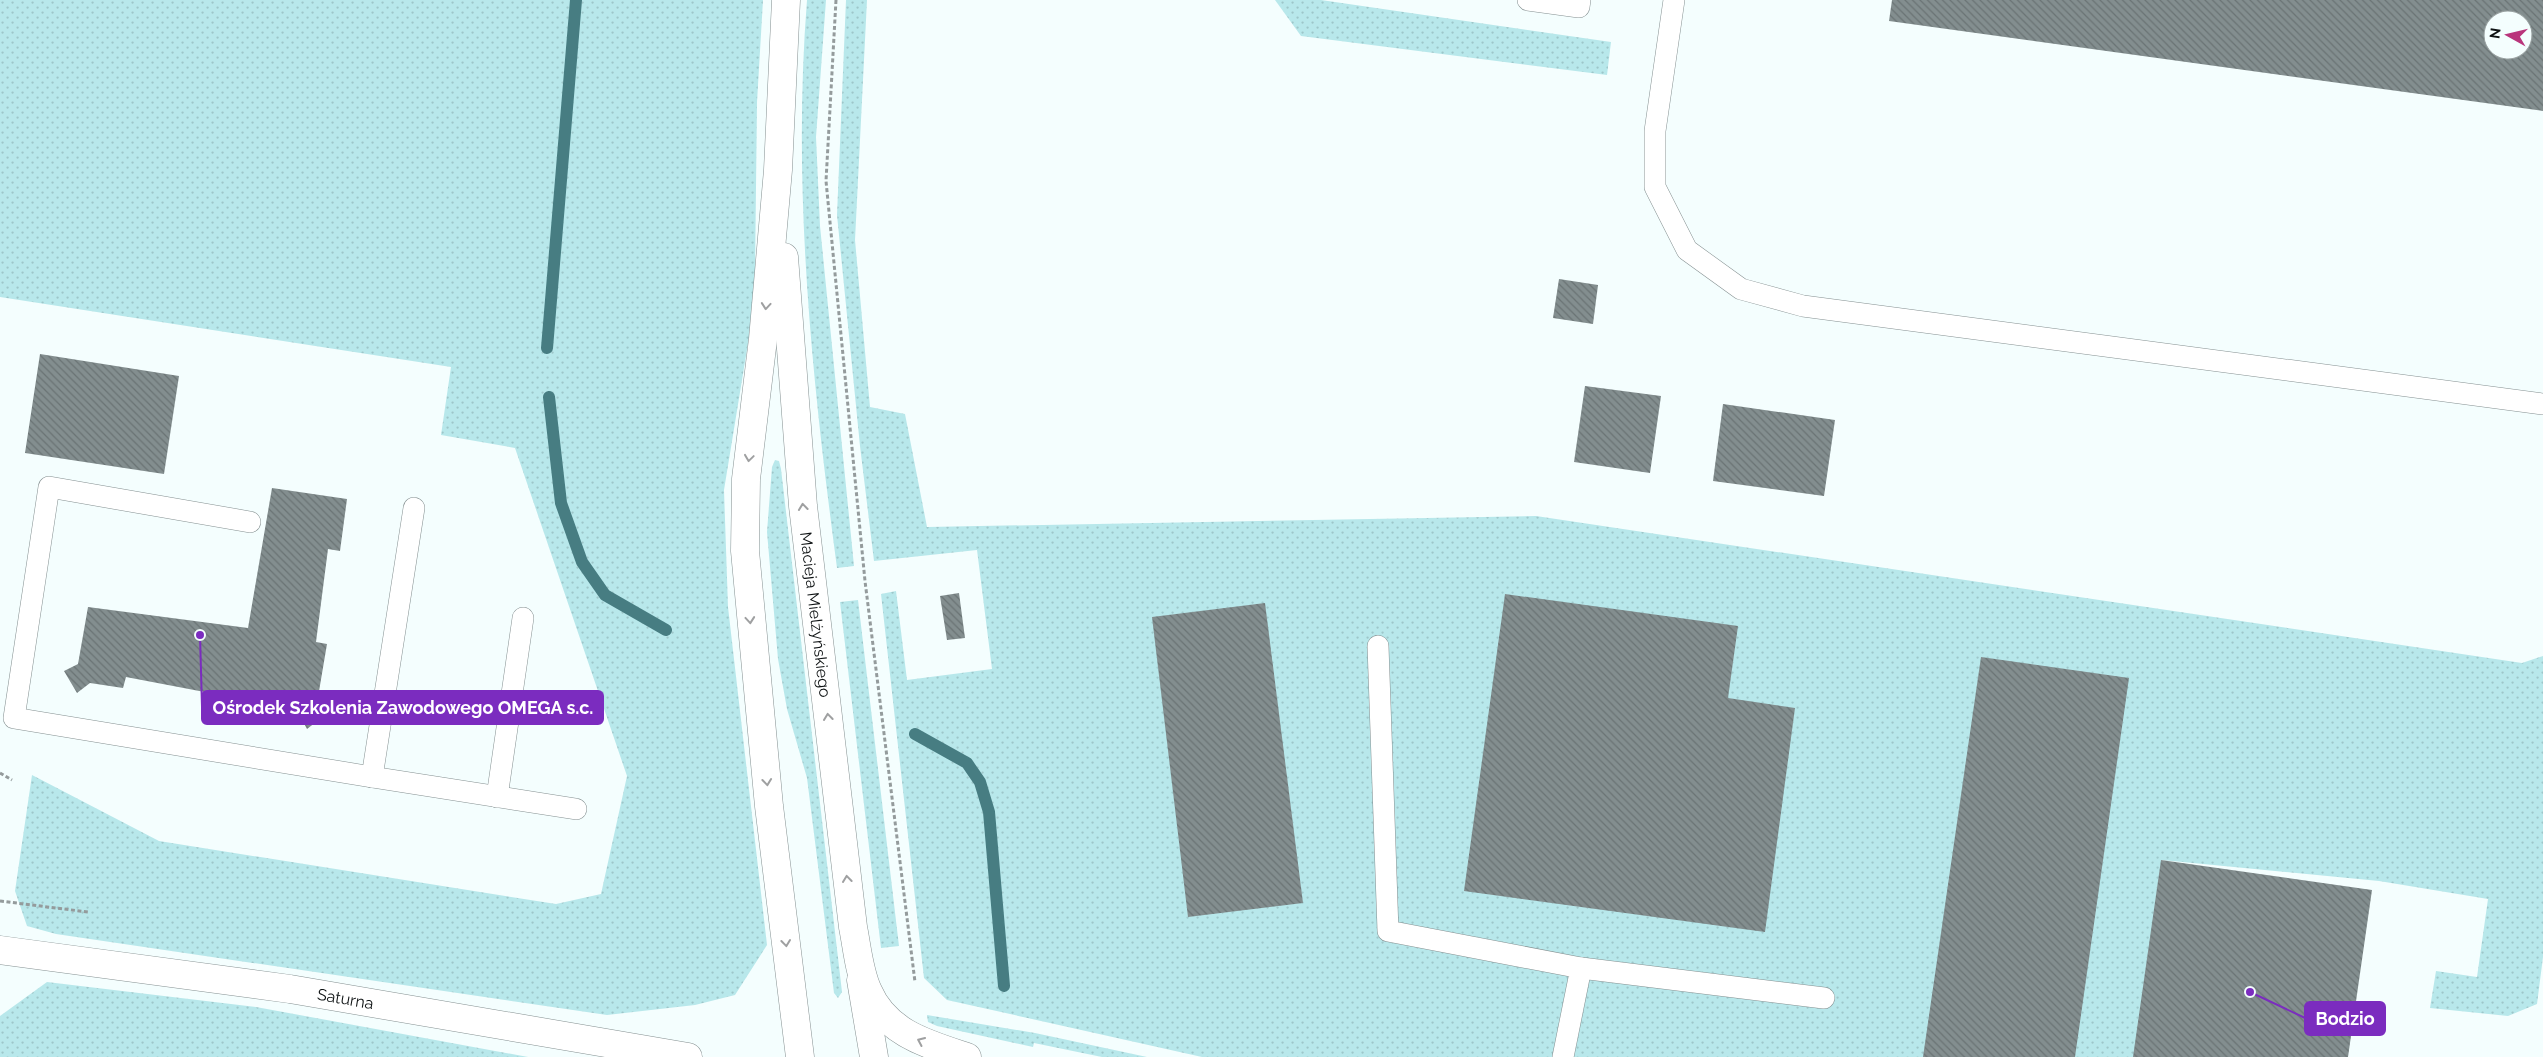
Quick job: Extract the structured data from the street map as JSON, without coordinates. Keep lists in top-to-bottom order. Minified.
{"streets":{"street":["Macieja Mielżyńskiego","Saturna"]},"places":["Ośrodek Szkolenia Zawodowego OMEGA s.c.","Bodzio"],"north":"left"}
